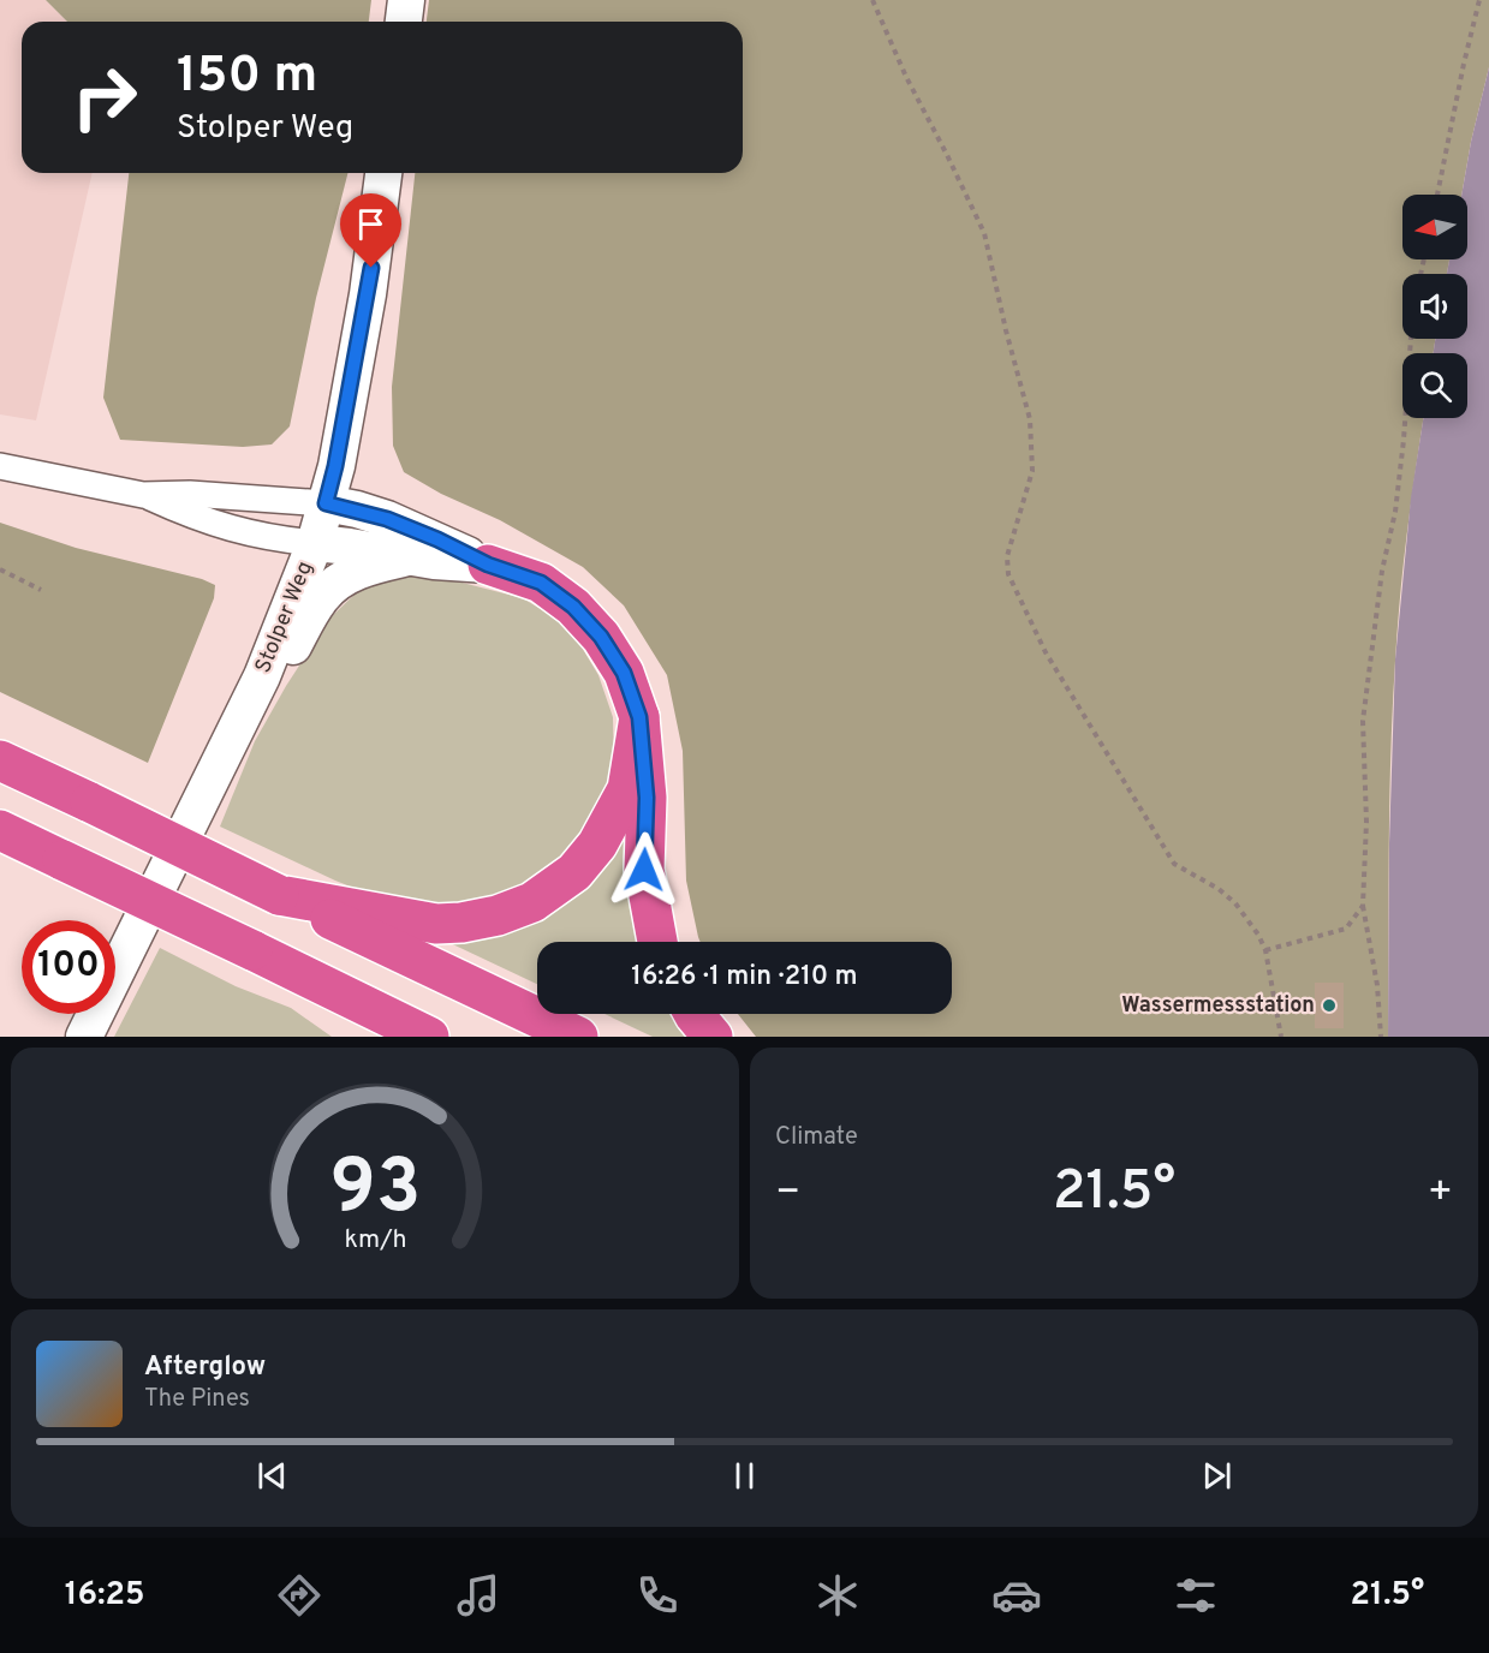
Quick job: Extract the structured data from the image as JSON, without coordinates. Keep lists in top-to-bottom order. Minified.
{"streets":{"street":["Stolper Weg"]},"places":["Wassermessstation"],"north":"left","page":{"turn":["150 m","Stolper Weg"],"limit":"100","trip":"16:26 · 1 min · 210 m","tile":"Climate","heat":["−","21.5°","+"],"song":["Afterglow","The Pines"],"tabs":["16:25","21.5°"],"gauge":["93","km/h"]}}
